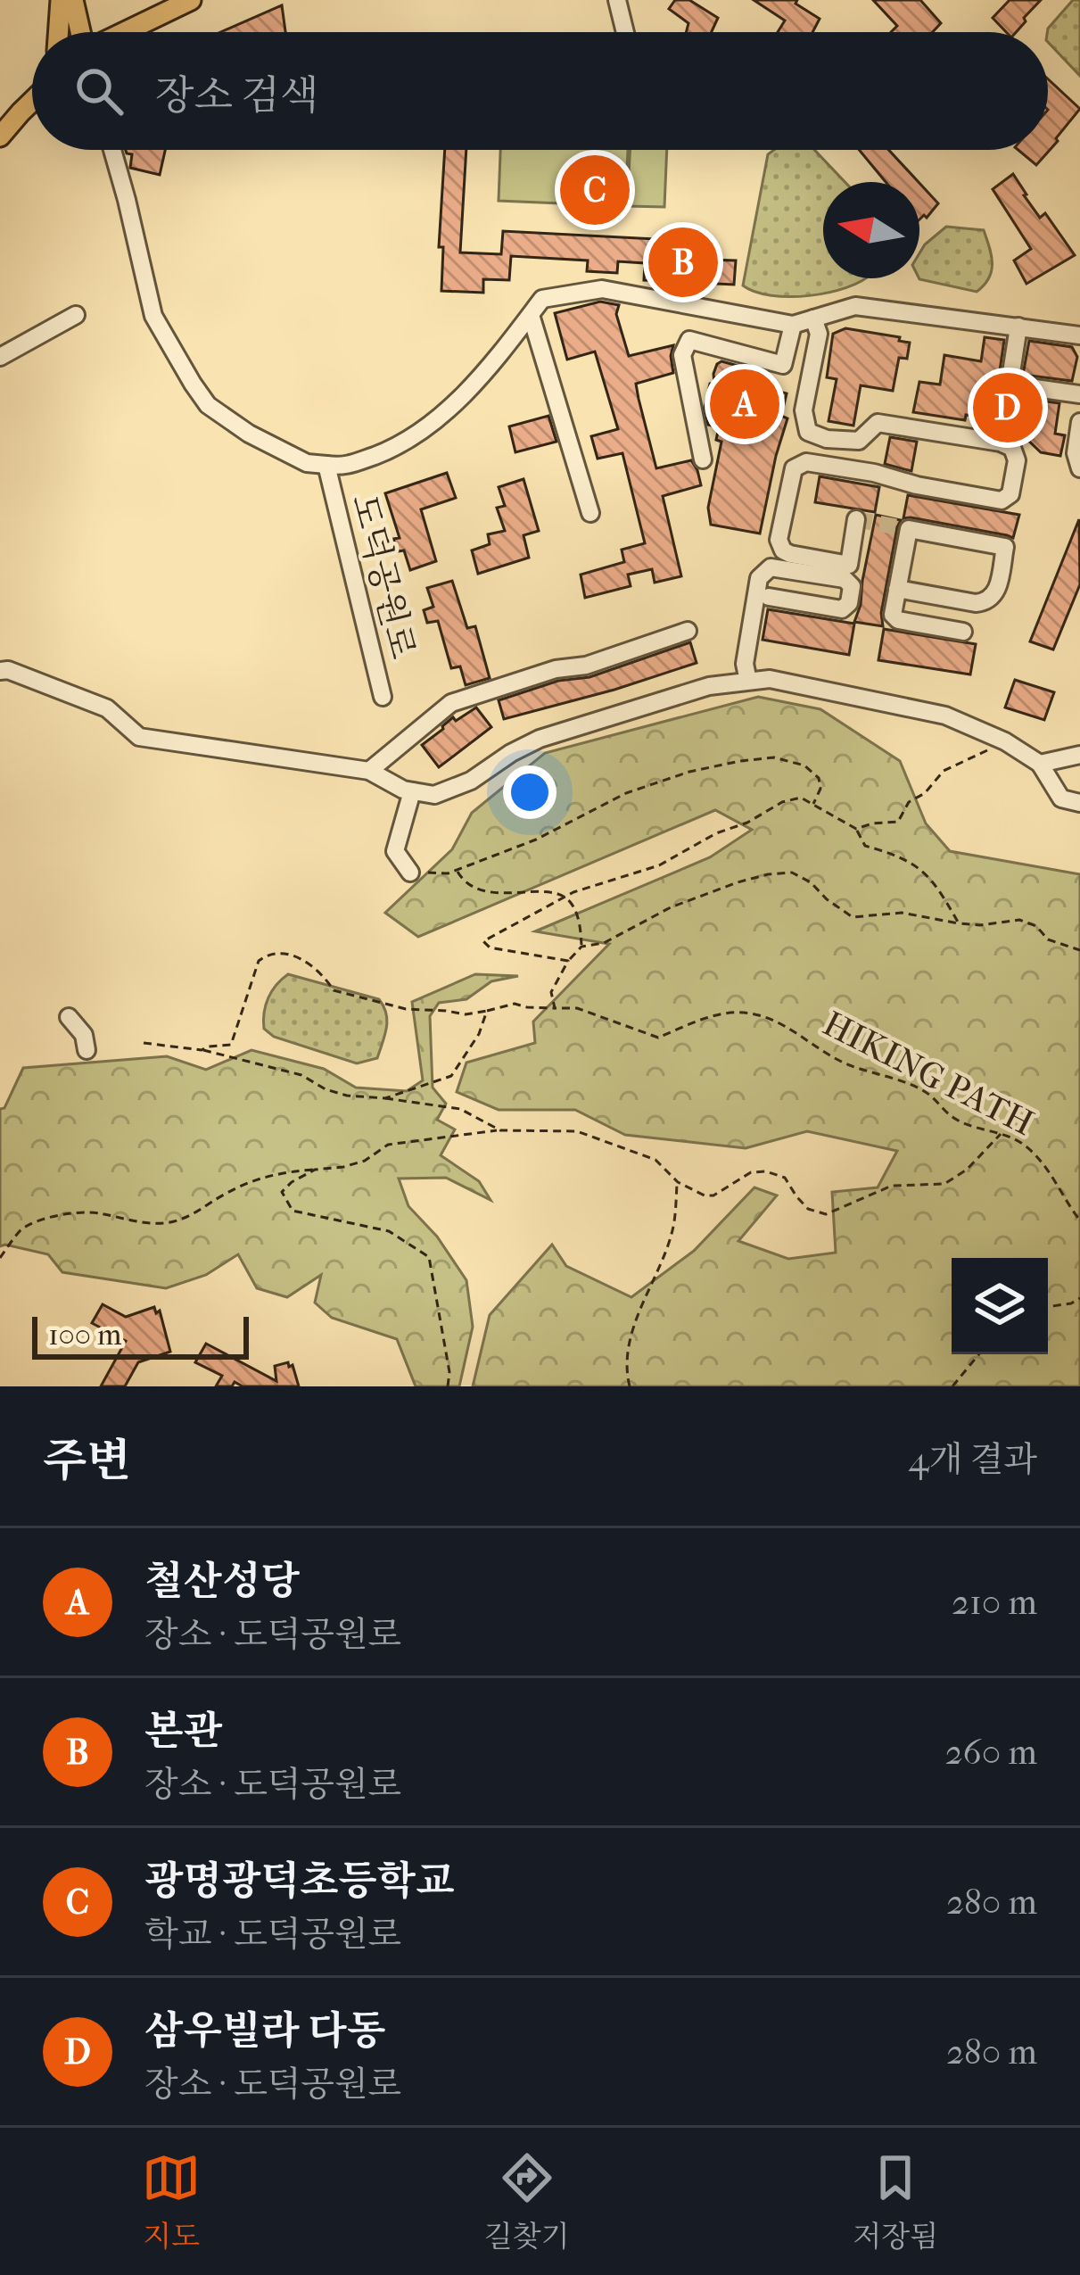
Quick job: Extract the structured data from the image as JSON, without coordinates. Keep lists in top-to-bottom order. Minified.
{"streets":{"street":["도덕공원로"],"path":["HIKING PATH"]},"scale_bar":"100 m","north":"left","page":{"search":"장소 검색","pins":["C","B","A","D"],"scale":"100 m","heading":["주변","4개 결과"],"list":[{"mark":"A","name":"철산성당","note":"장소 · 도덕공원로","value":"210 m"},{"mark":"B","name":"본관","note":"장소 · 도덕공원로","value":"260 m"},{"mark":"C","name":"광명광덕초등학교","note":"학교 · 도덕공원로","value":"280 m"},{"mark":"D","name":"삼우빌라 다동","note":"장소 · 도덕공원로","value":"280 m"}],"nav":["지도","길찾기","저장됨"]}}
